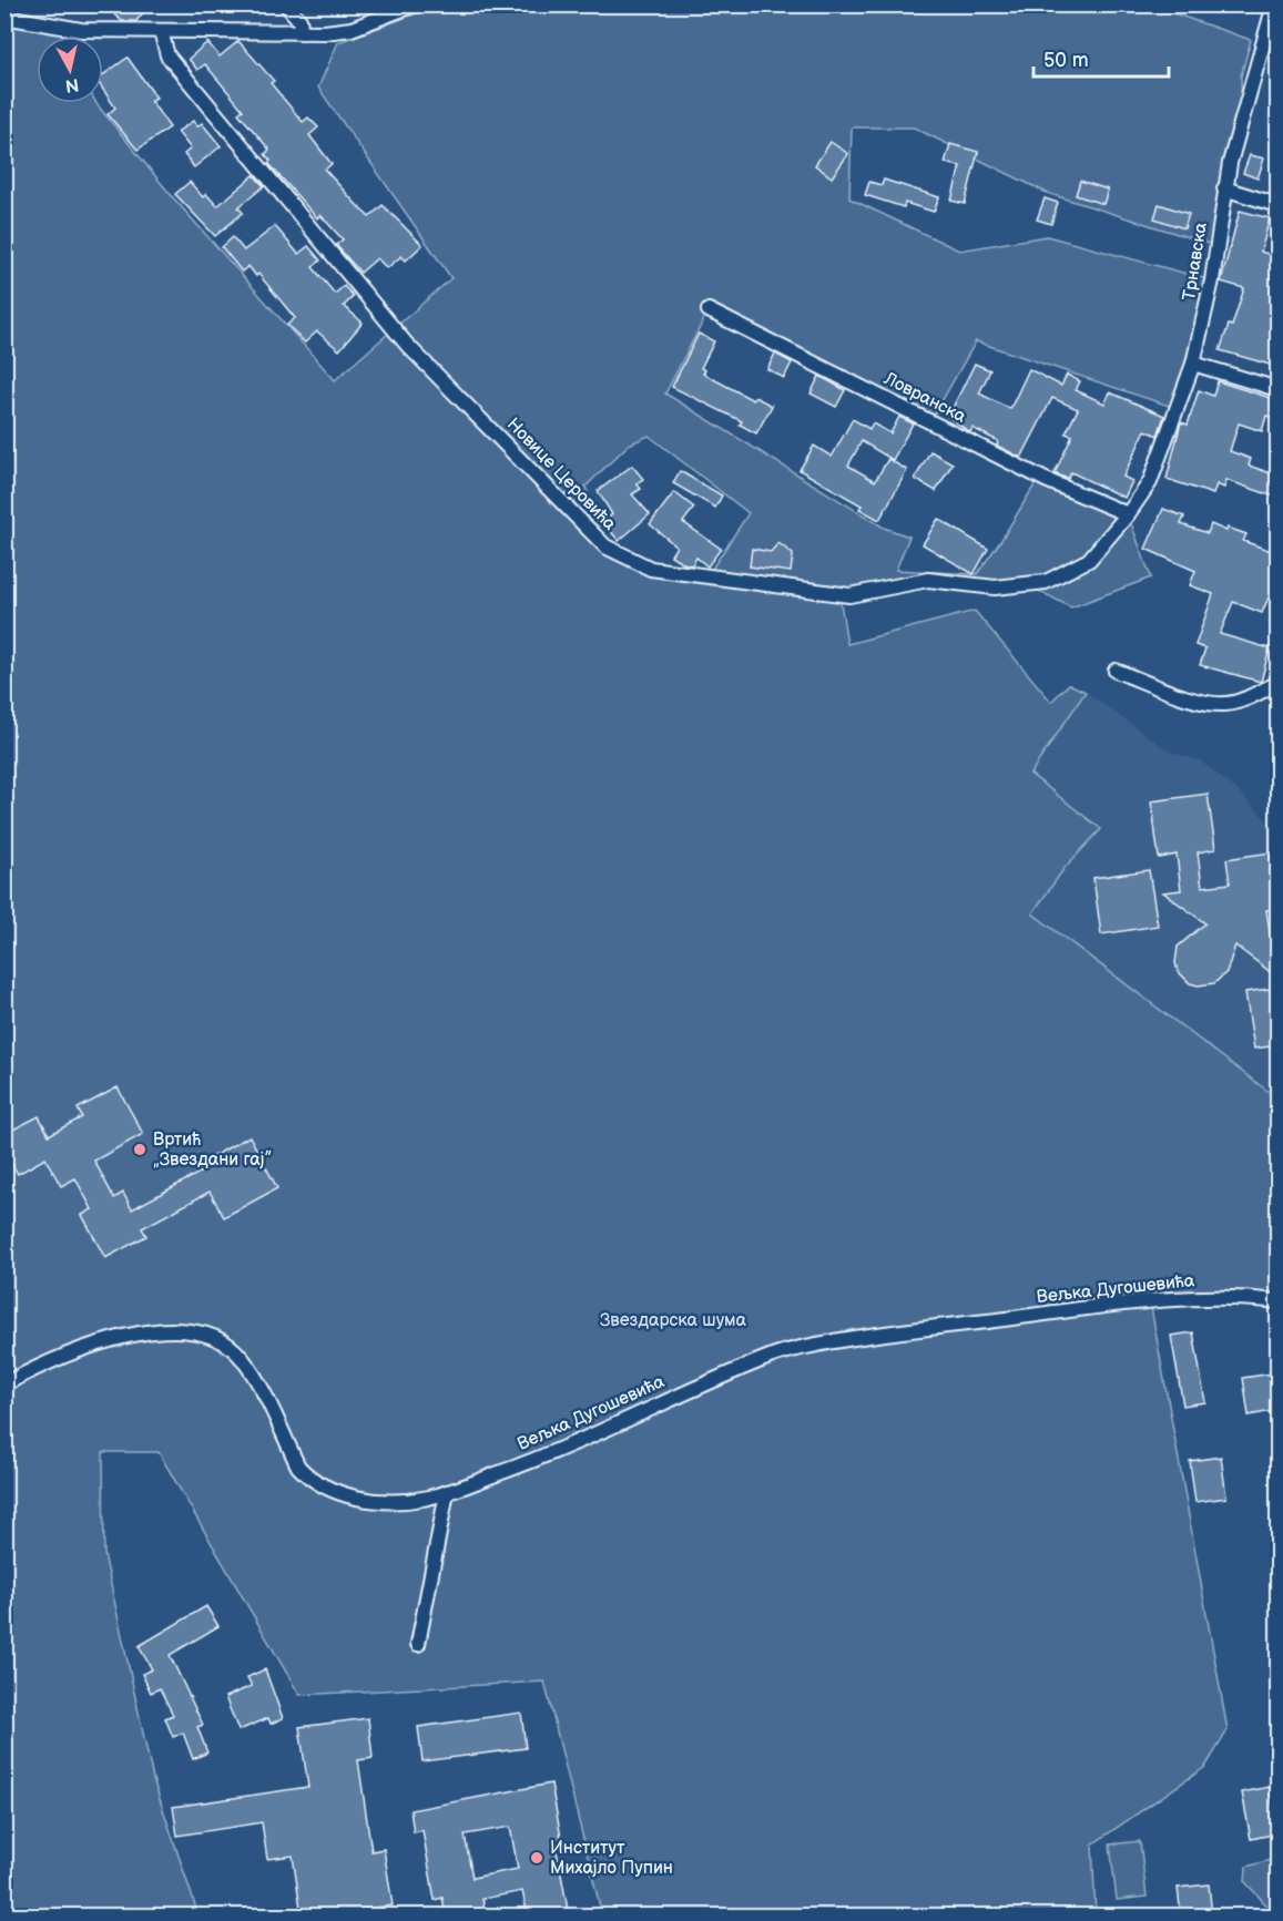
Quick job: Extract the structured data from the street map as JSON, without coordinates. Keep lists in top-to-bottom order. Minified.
{"streets":{"street":["Трнавска","Ловранска","Новице Церовића","Вељка Дугошевића"]},"crossings":[["Трнавска","Ловранска"],["Трнавска","Новице Церовића"],["Ловранска","Новице Церовића"]],"parks":["Звездарска шума"],"places":["Вртић „Звездани гај”","Институт Михајло Пупин"],"scale_bar":"50 m","north":"bottom"}
